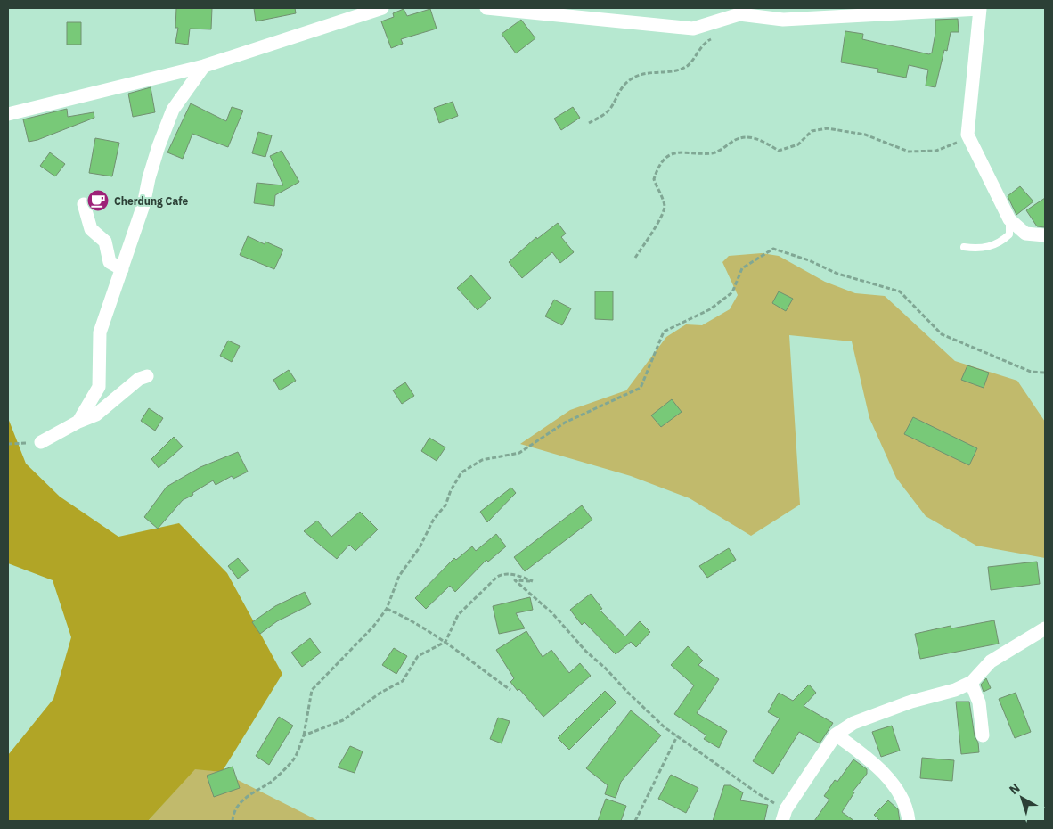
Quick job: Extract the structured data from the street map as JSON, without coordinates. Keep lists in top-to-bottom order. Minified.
{"places":{"cafe":["Cherdung Cafe"]},"north":"top left"}
